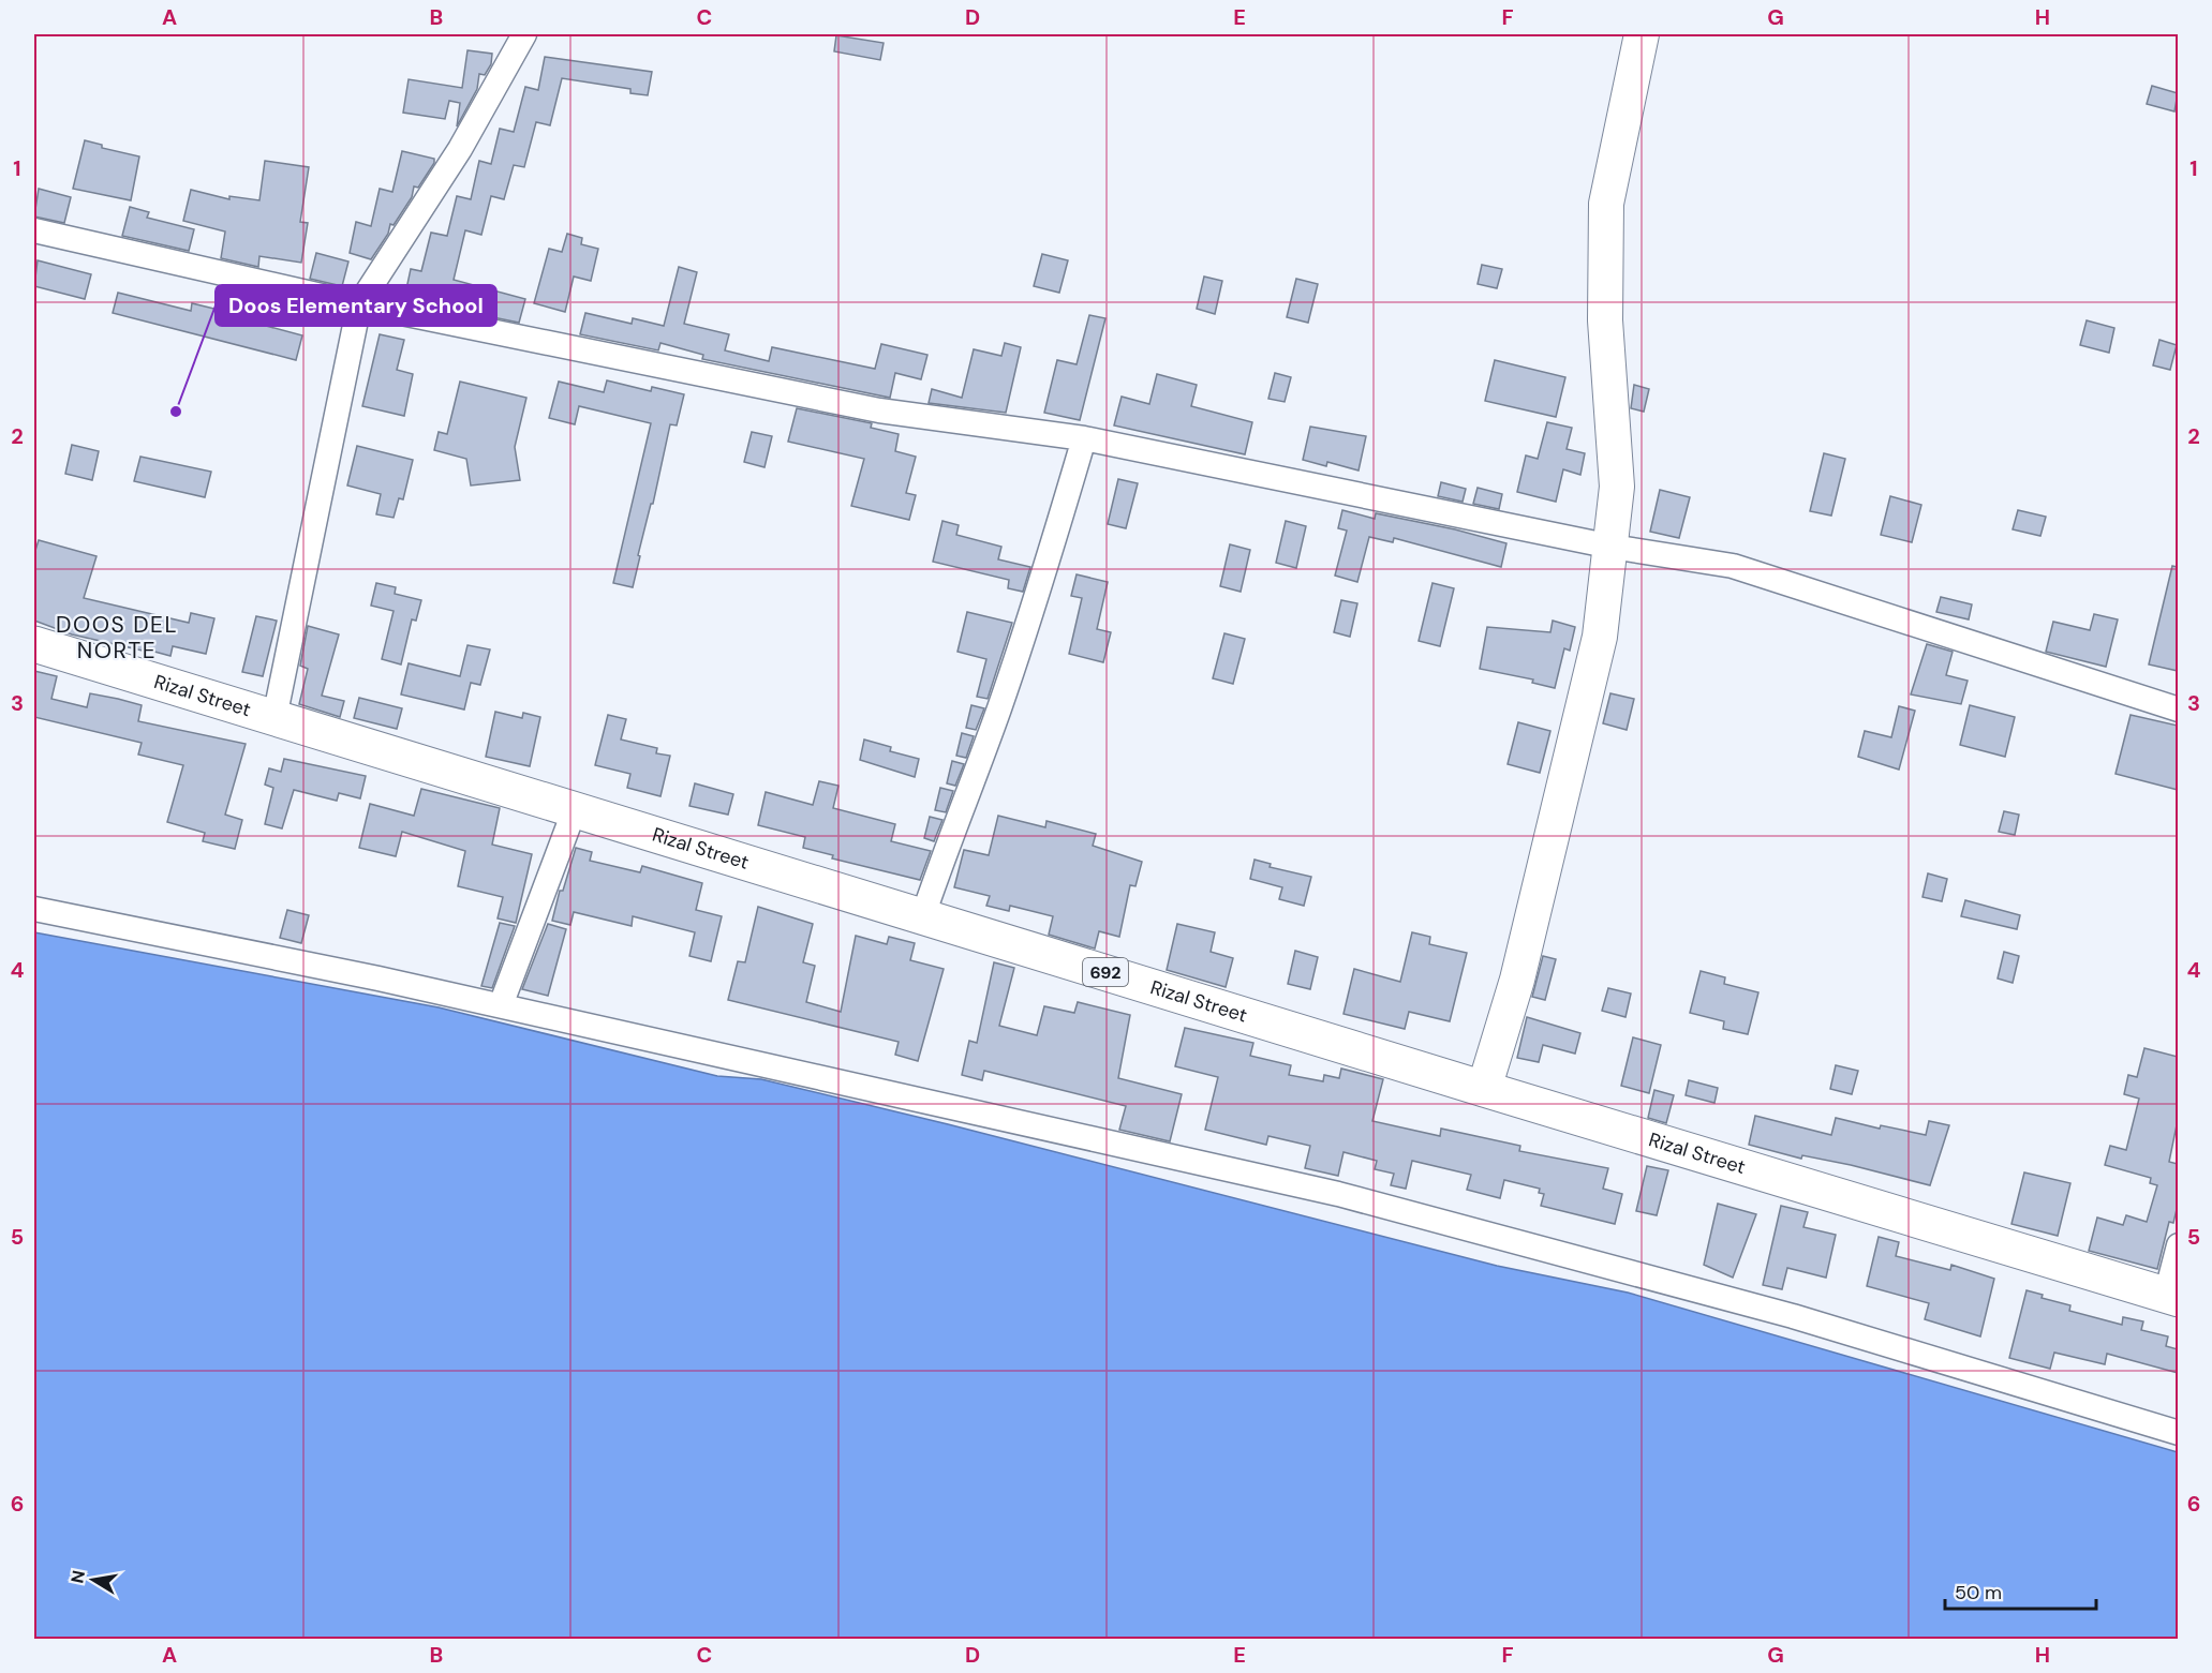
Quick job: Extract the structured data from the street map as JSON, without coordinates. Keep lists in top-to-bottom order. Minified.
{"streets":{"main road":["Rizal Street","692"]},"districts":["DOOS DEL NORTE"],"places":["Doos Elementary School"],"scale_bar":"50 m","north":"left","grid":{"columns":["A","B","C","D","E","F","G","H"],"rows":["1","2","3","4","5","6"]}}
